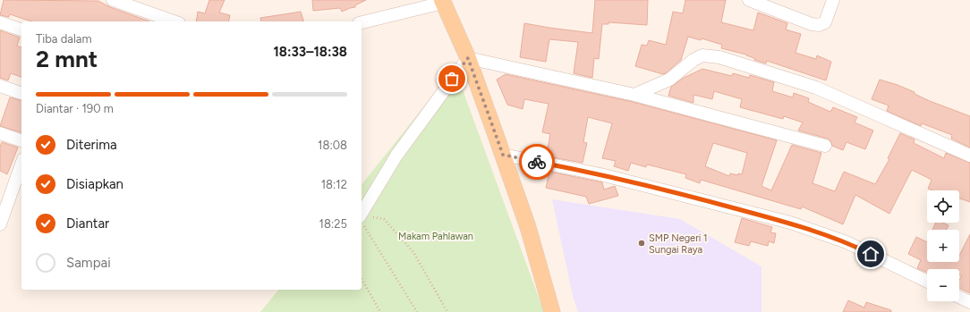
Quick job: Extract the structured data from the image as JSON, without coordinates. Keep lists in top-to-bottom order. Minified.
{"parks":["Makam Pahlawan"],"places":["SMP Negeri 1 Sungai Raya"],"page":{"heading":["2 mnt","Tiba dalam","18:33–18:38"],"bar":"Diantar · 190 m","list":[["Diterima","18:08"],["Disiapkan","18:12"],["Diantar","18:25"],"Sampai"],"map_buttons":["+","−"]}}
